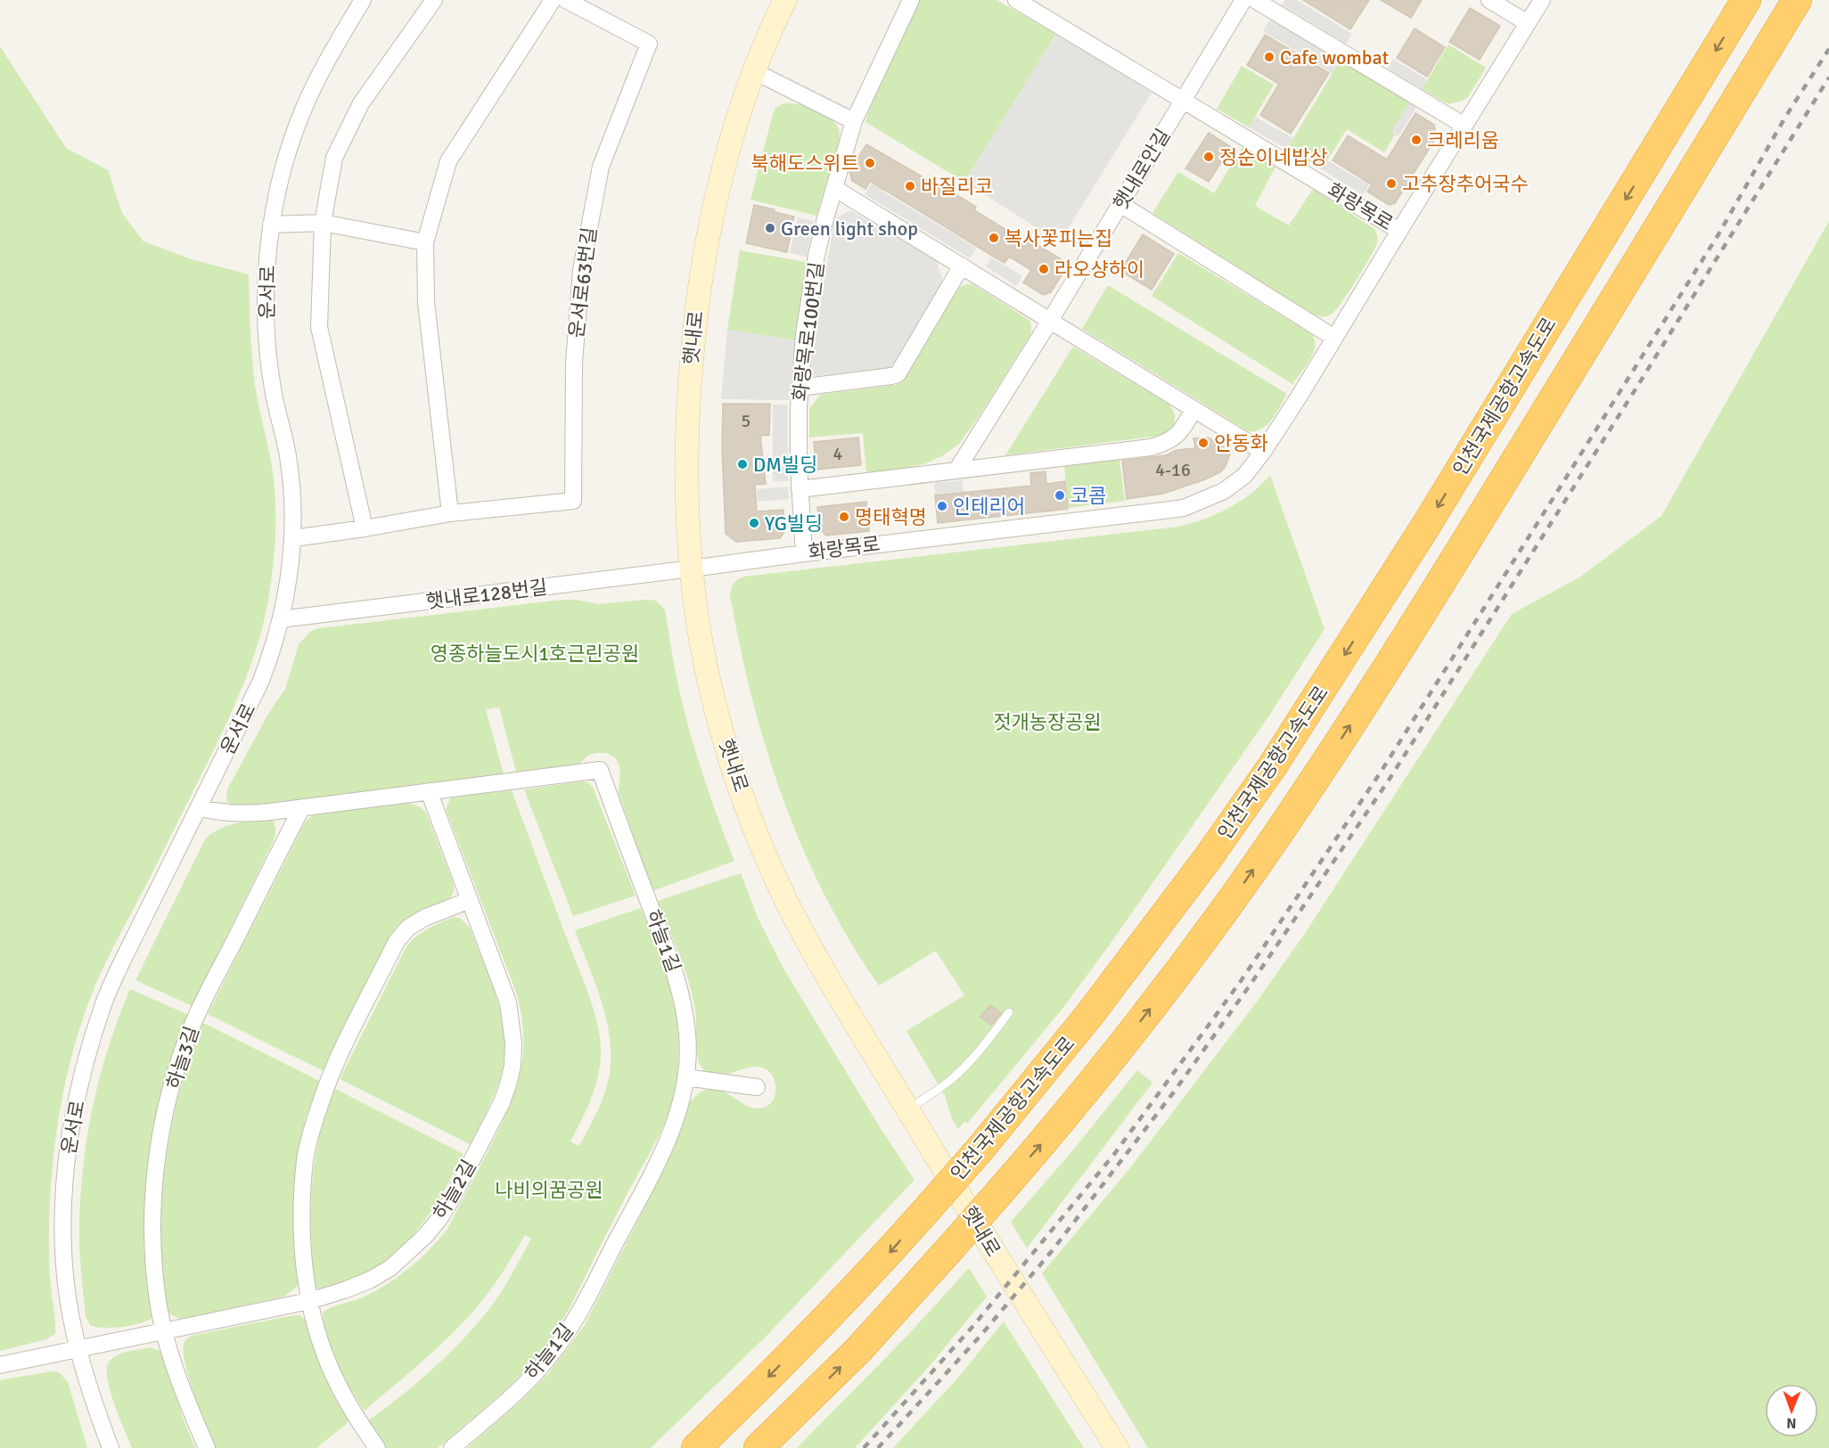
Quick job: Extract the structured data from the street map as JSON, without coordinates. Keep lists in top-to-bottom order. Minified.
{"streets":{"highway":["인천국제공항고속도로"],"main road":["햇내로"],"street":["햇내로안길","화랑목로","운서로63번길","운서로","화랑목로100번길","햇내로128번길","하늘1길","하늘3길","하늘2길"]},"crossings":[["햇내로안길","화랑목로"],["화랑목로","화랑목로100번길"],["화랑목로","햇내로"],["화랑목로","햇내로128번길"],["운서로63번길","운서로"],["운서로","햇내로128번길"],["운서로","하늘1길"],["운서로","하늘2길"],["햇내로","햇내로128번길"],["하늘1길","하늘3길"],["하늘1길","하늘2길"],["하늘3길","하늘2길"]],"parks":["영종하늘도시1호근린공원","젓개농장공원","나비의꿈공원"],"places":["Cafe wombat","크레리움","정순이네밥상","북해도스위트","고추장추어국수","바질리코","Green light shop","복사꽃피는집","라오샹하이","안동화","DM빌딩","코콤","인테리어","명태혁명","YG빌딩"],"house_numbers":["5","4","4-16"],"north":"bottom"}
